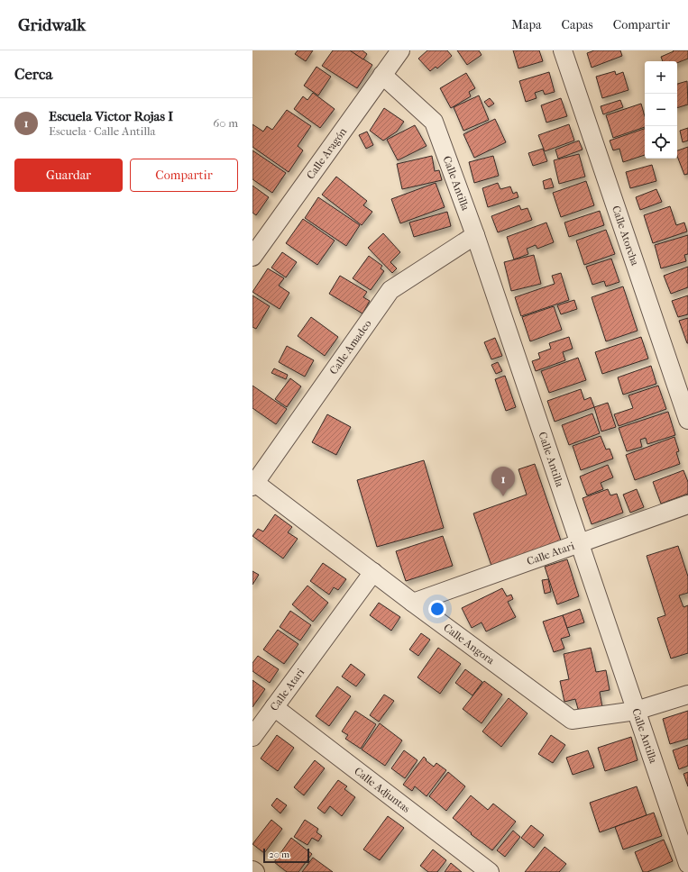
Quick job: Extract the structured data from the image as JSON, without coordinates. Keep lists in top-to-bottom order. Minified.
{"streets":{"street":["Calle Aragón","Calle Antilla","Calle Atorcha","Calle Amadeo","Calle Atari","Calle Angora","Calle Adjuntas"]},"crossings":[["Calle Aragón","Calle Antilla"],["Calle Antilla","Calle Amadeo"],["Calle Antilla","Calle Atari"],["Calle Antilla","Calle Angora"],["Calle Amadeo","Calle Angora"],["Calle Atari","Calle Angora"],["Calle Atari","Calle Adjuntas"]],"scale_bar":"20 m","page":{"header":"Gridwalk","nav":["Mapa","Capas","Compartir"],"heading":"Cerca","map_buttons":["+","−"],"list":[{"mark":"1","name":"Escuela Victor Rojas I","note":"Escuela · Calle Antilla","value":"60 m"}],"buttons":["Guardar","Compartir"],"pins":"1","scale":"20 m"}}
